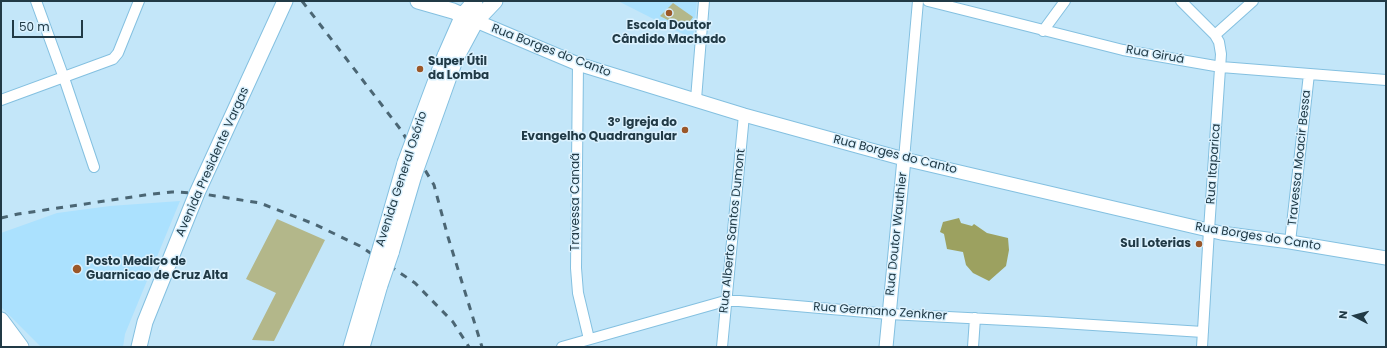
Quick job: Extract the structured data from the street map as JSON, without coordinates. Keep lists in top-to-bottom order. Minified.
{"streets":{"main road":["Rua Borges do Canto","Avenida Presidente Vargas","Avenida General Osório"],"street":["Rua Giruá","Travessa Moacir Bessa","Rua Itaparica","Travessa Canaã","Rua Alberto Santos Dumont","Rua Doutor Wauthier","Rua Germano Zenkner"]},"crossings":[["Rua Borges do Canto","Travessa Moacir Bessa"],["Rua Borges do Canto","Rua Itaparica"],["Rua Borges do Canto","Avenida General Osório"],["Rua Borges do Canto","Travessa Canaã"],["Rua Borges do Canto","Rua Alberto Santos Dumont"],["Rua Borges do Canto","Rua Doutor Wauthier"],["Rua Giruá","Travessa Moacir Bessa"],["Rua Giruá","Rua Itaparica"],["Rua Itaparica","Rua Germano Zenkner"],["Travessa Canaã","Rua Germano Zenkner"],["Rua Alberto Santos Dumont","Rua Germano Zenkner"],["Rua Doutor Wauthier","Rua Germano Zenkner"]],"places":["Escola Doutor Cândido Machado","Super Útil da Lomba","3° Igreja do Evangelho Quadrangular","Sul Loterias","Posto Medico de Guarnicao de Cruz Alta"],"scale_bar":"50 m","north":"left"}
